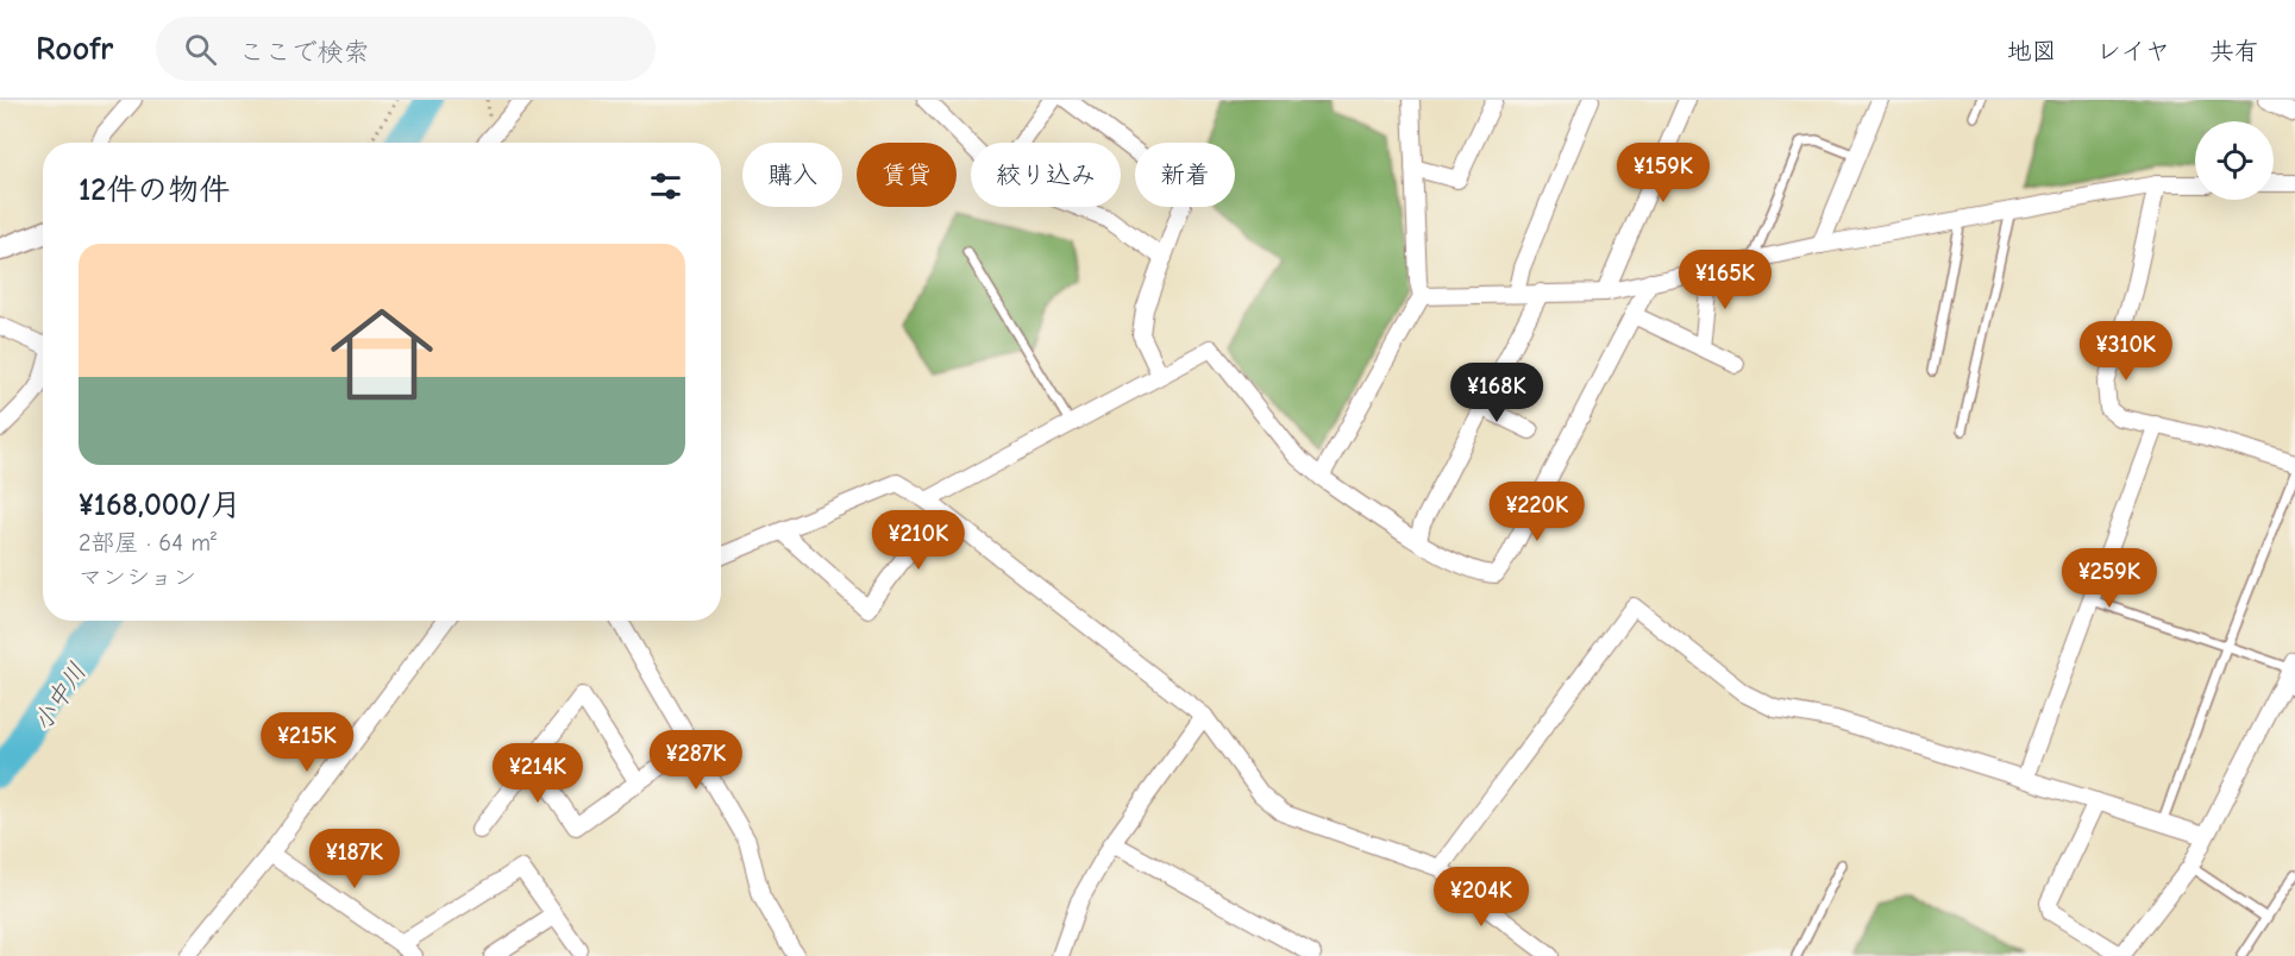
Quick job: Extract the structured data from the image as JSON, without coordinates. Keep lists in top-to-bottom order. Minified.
{"water":["小中川"],"page":{"header":"Roofr","search":"ここで検索","nav":["地図","レイヤ","共有"],"price":["¥159K","¥165K","¥310K","¥168K","¥220K","¥210K","¥259K","¥215K","¥287K","¥214K","¥187K","¥204K"],"chip":["購入","賃貸","絞り込み","新着"],"heading":"12件の物件","list":[{"name":"¥168,000/月","note":"2部屋 · 64 m² · マンション"}]}}
